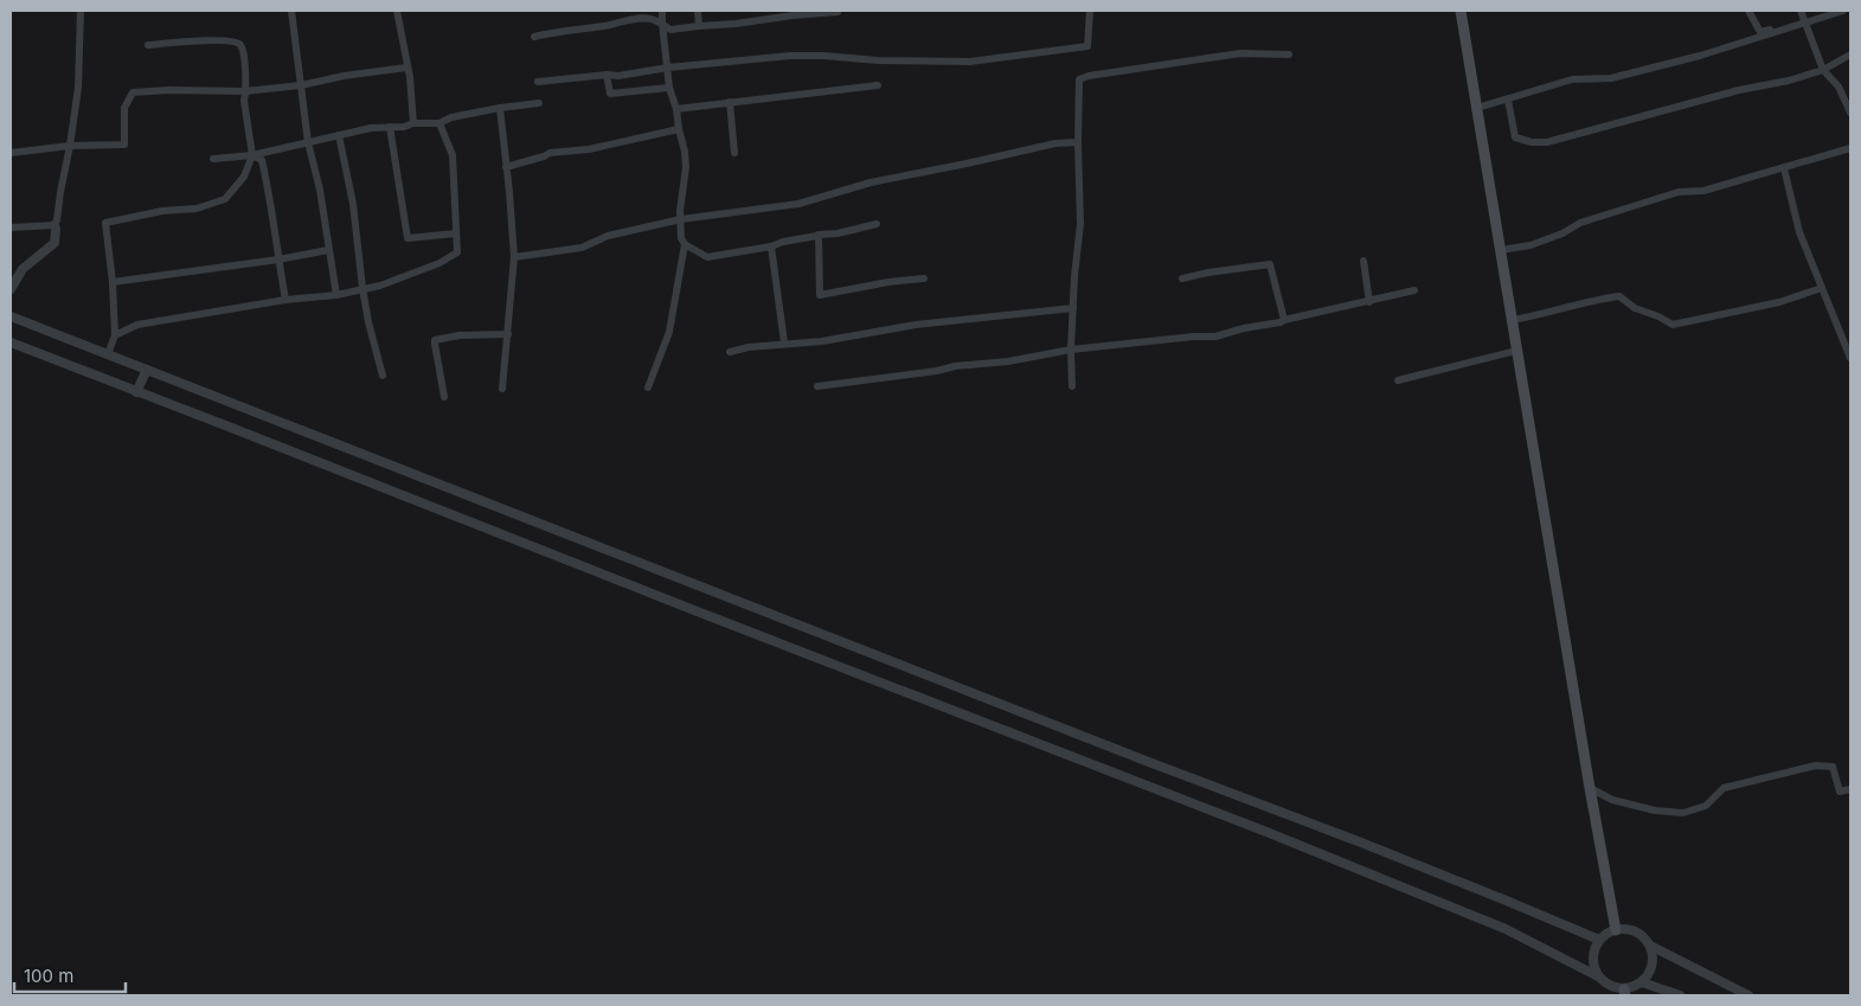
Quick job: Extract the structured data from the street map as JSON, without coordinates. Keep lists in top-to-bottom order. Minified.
{"scale_bar":"100 m"}
